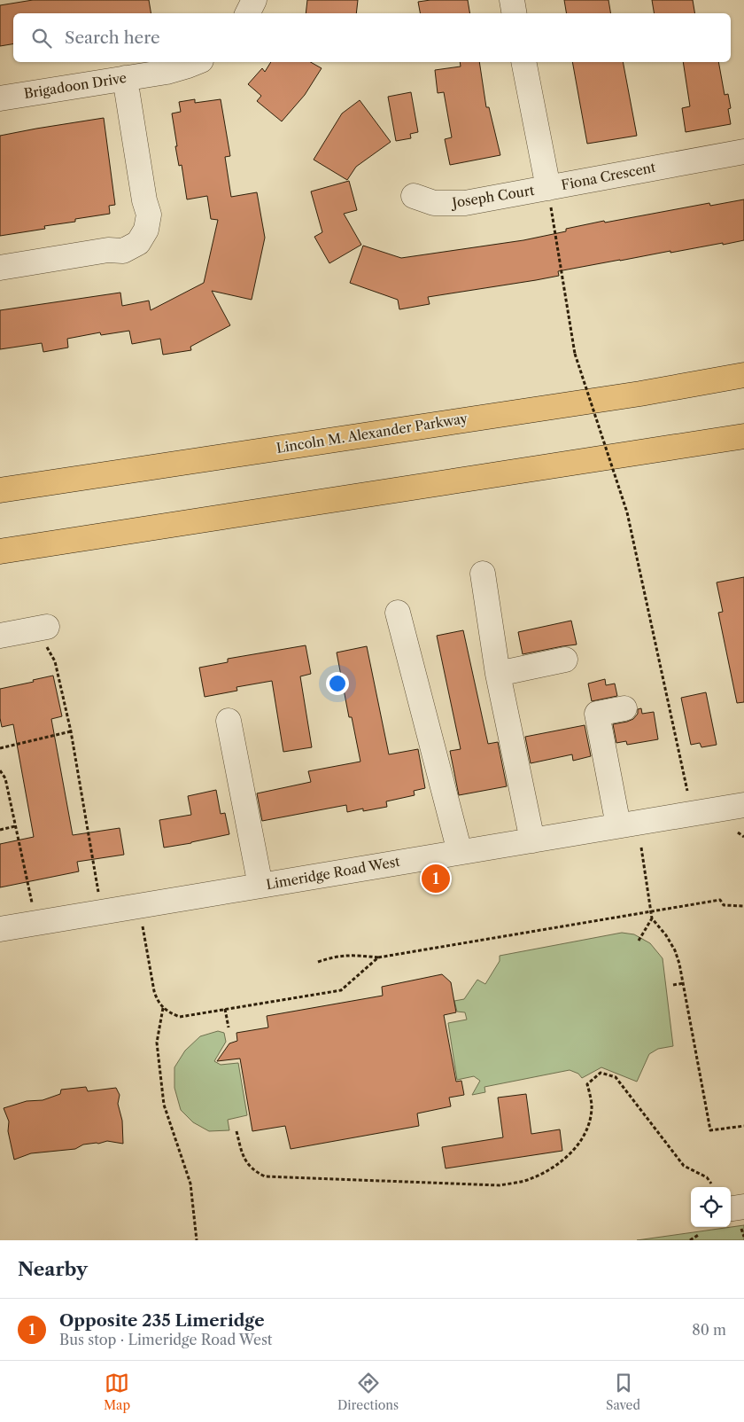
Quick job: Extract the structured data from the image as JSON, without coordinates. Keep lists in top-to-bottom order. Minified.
{"streets":{"highway":["Lincoln M. Alexander Parkway"],"street":["Brigadoon Drive","Fiona Crescent","Joseph Court","Limeridge Road West"]},"crossings":[["Fiona Crescent","Joseph Court"]],"page":{"search":"Search here","pins":"1","heading":"Nearby","list":[{"mark":"1","name":"Opposite 235 Limeridge","note":"Bus stop · Limeridge Road West","value":"80 m"}],"nav":["Map","Directions","Saved"]}}
